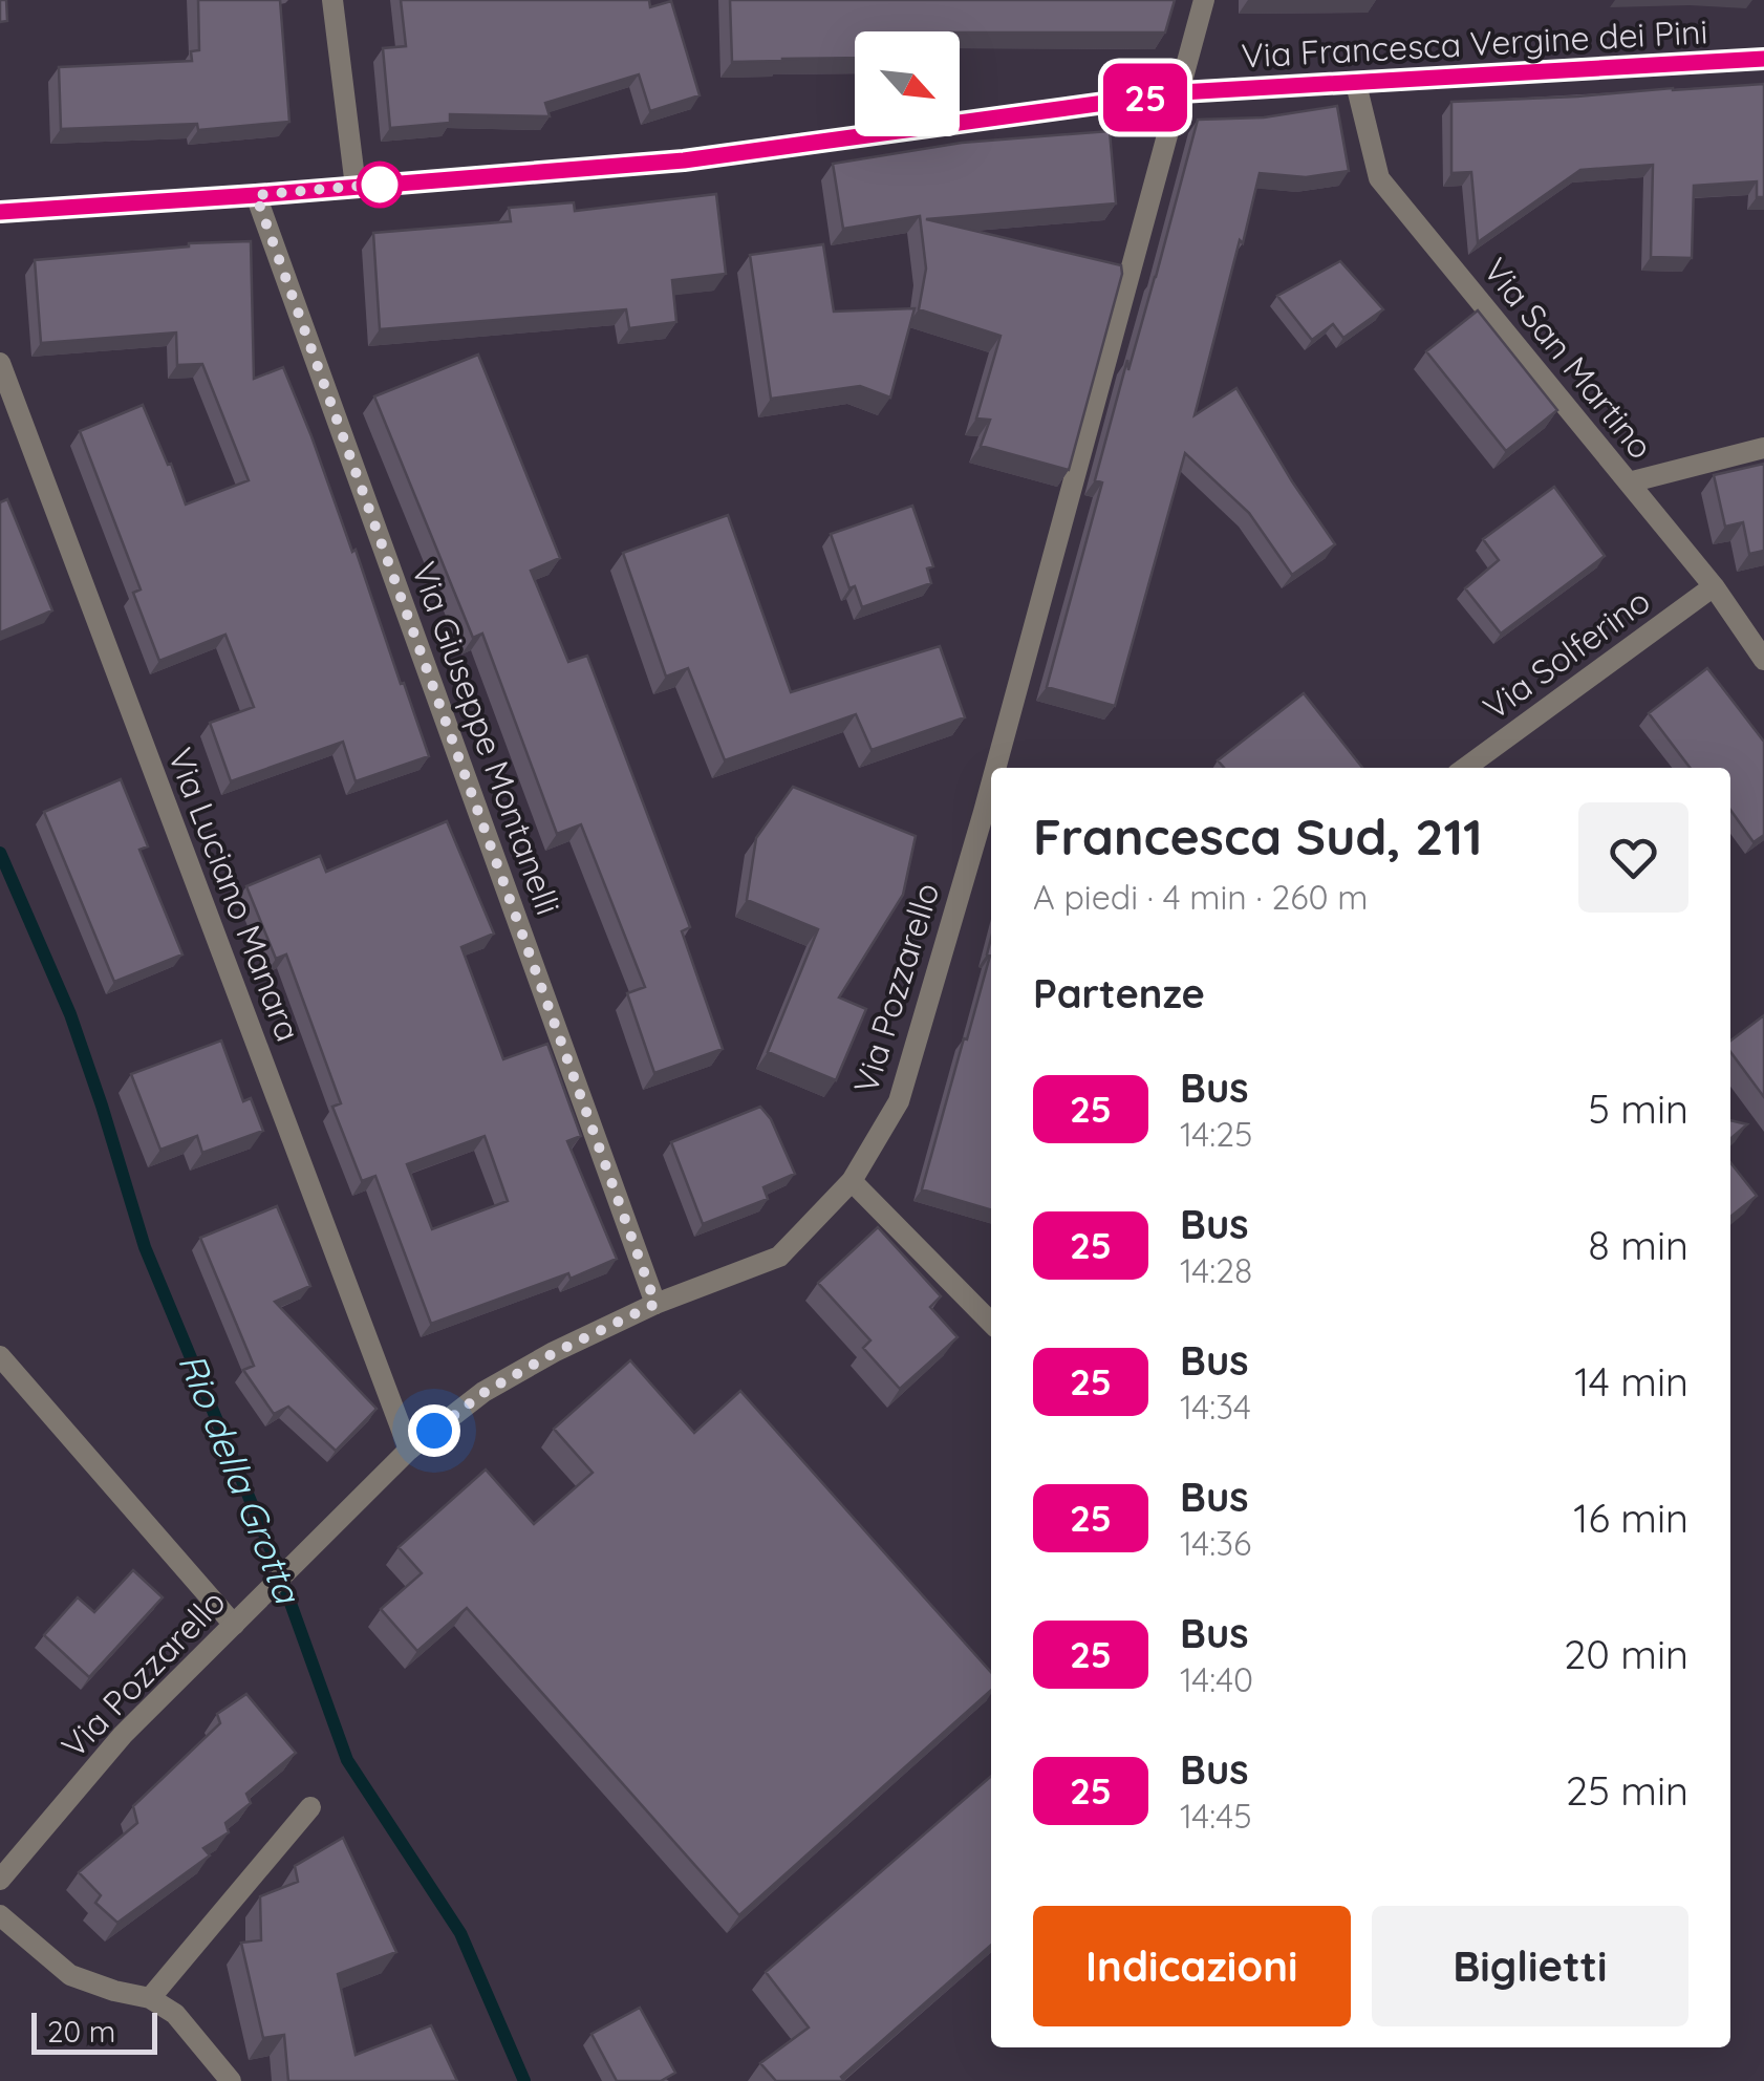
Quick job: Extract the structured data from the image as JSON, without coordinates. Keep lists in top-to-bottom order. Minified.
{"streets":{"street":["Via Francesca Vergine dei Pini","Via San Martino","Via Solferino","Via Giuseppe Montanelli","Via Luciano Manara","Via Pozzarello"]},"crossings":[["Via Francesca Vergine dei Pini","Via San Martino"],["Via Francesca Vergine dei Pini","Via Giuseppe Montanelli"],["Via Francesca Vergine dei Pini","Via Pozzarello"],["Via San Martino","Via Solferino"],["Via Giuseppe Montanelli","Via Pozzarello"],["Via Luciano Manara","Via Pozzarello"]],"water":["Rio della Grotta"],"lines":["bus line 25"],"scale_bar":"20 m","north":"bottom right","page":{"on_map":"25","heading":[["Francesca Sud, 211","A piedi · 4 min · 260 m"],"Partenze"],"list":[{"mark":"25","name":"Bus","note":"14:25","value":"5 min"},{"mark":"25","name":"Bus","note":"14:28","value":"8 min"},{"mark":"25","name":"Bus","note":"14:34","value":"14 min"},{"mark":"25","name":"Bus","note":"14:36","value":"16 min"},{"mark":"25","name":"Bus","note":"14:40","value":"20 min"},{"mark":"25","name":"Bus","note":"14:45","value":"25 min"}],"buttons":["Indicazioni","Biglietti"],"scale":"20 m"}}
